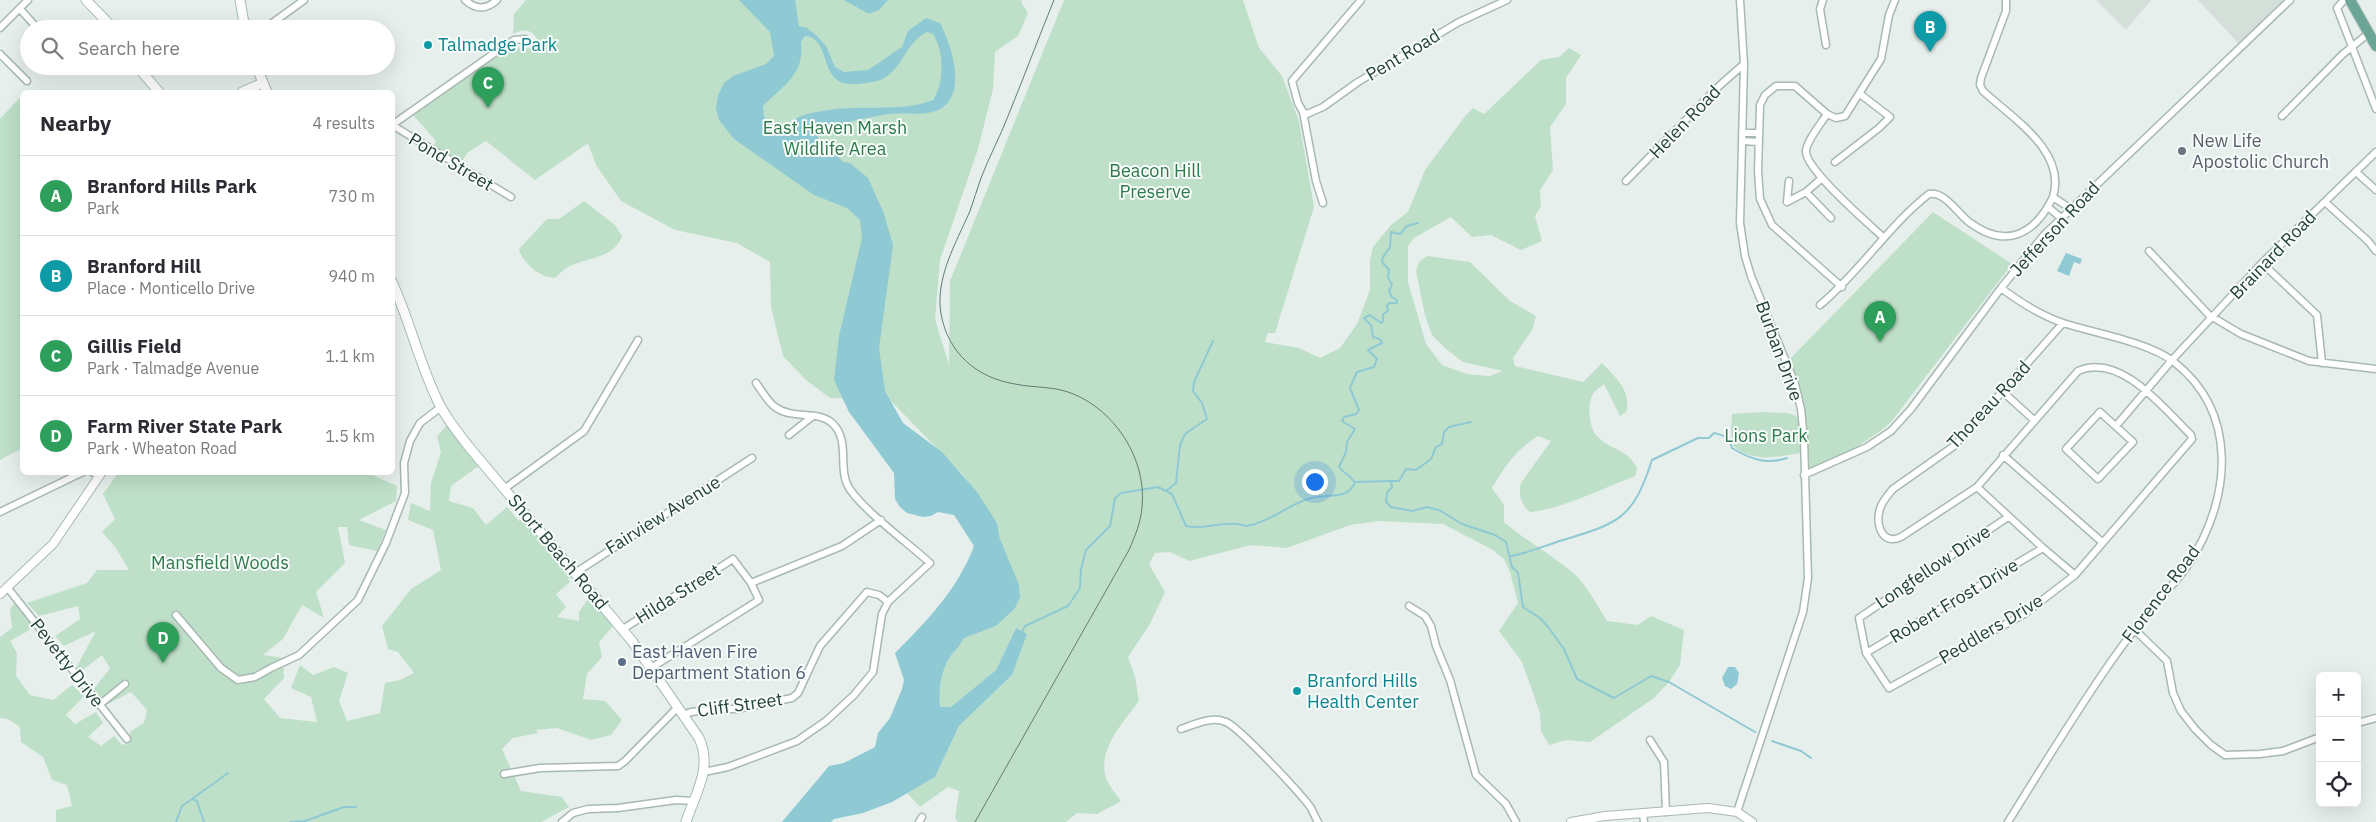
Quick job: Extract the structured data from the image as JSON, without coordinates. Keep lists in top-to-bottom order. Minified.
{"streets":{"main road":["Short Beach Road"],"street":["Pent Road","Helen Road","Pond Street","Jefferson Road","Brainard Road","Burban Drive","Thoreau Road","Fairview Avenue","Longfellow Drive","Hilda Street","Florence Road","Robert Frost Drive","Peddlers Drive","Pevetty Drive","Cliff Street"]},"crossings":[["Helen Road","Burban Drive"],["Jefferson Road","Burban Drive"],["Jefferson Road","Florence Road"],["Brainard Road","Florence Road"],["Thoreau Road","Florence Road"],["Thoreau Road","Peddlers Drive"],["Fairview Avenue","Short Beach Road"],["Short Beach Road","Hilda Street"],["Short Beach Road","Cliff Street"],["Longfellow Drive","Peddlers Drive"],["Robert Frost Drive","Peddlers Drive"]],"parks":["East Haven Marsh Wildlife Area","Beacon Hill Preserve","Lions Park","Mansfield Woods"],"places":["Talmadge Park","New Life Apostolic Church","East Haven Fire Department Station 6","Branford Hills Health Center"],"page":{"pins":["B","C","A","D"],"search":"Search here","heading":["Nearby","4 results"],"list":[{"mark":"A","name":"Branford Hills Park","note":"Park","value":"730 m"},{"mark":"B","name":"Branford Hill","note":"Place · Monticello Drive","value":"940 m"},{"mark":"C","name":"Gillis Field","note":"Park · Talmadge Avenue","value":"1.1 km"},{"mark":"D","name":"Farm River State Park","note":"Park · Wheaton Road","value":"1.5 km"}],"map_buttons":["+","−"]}}
